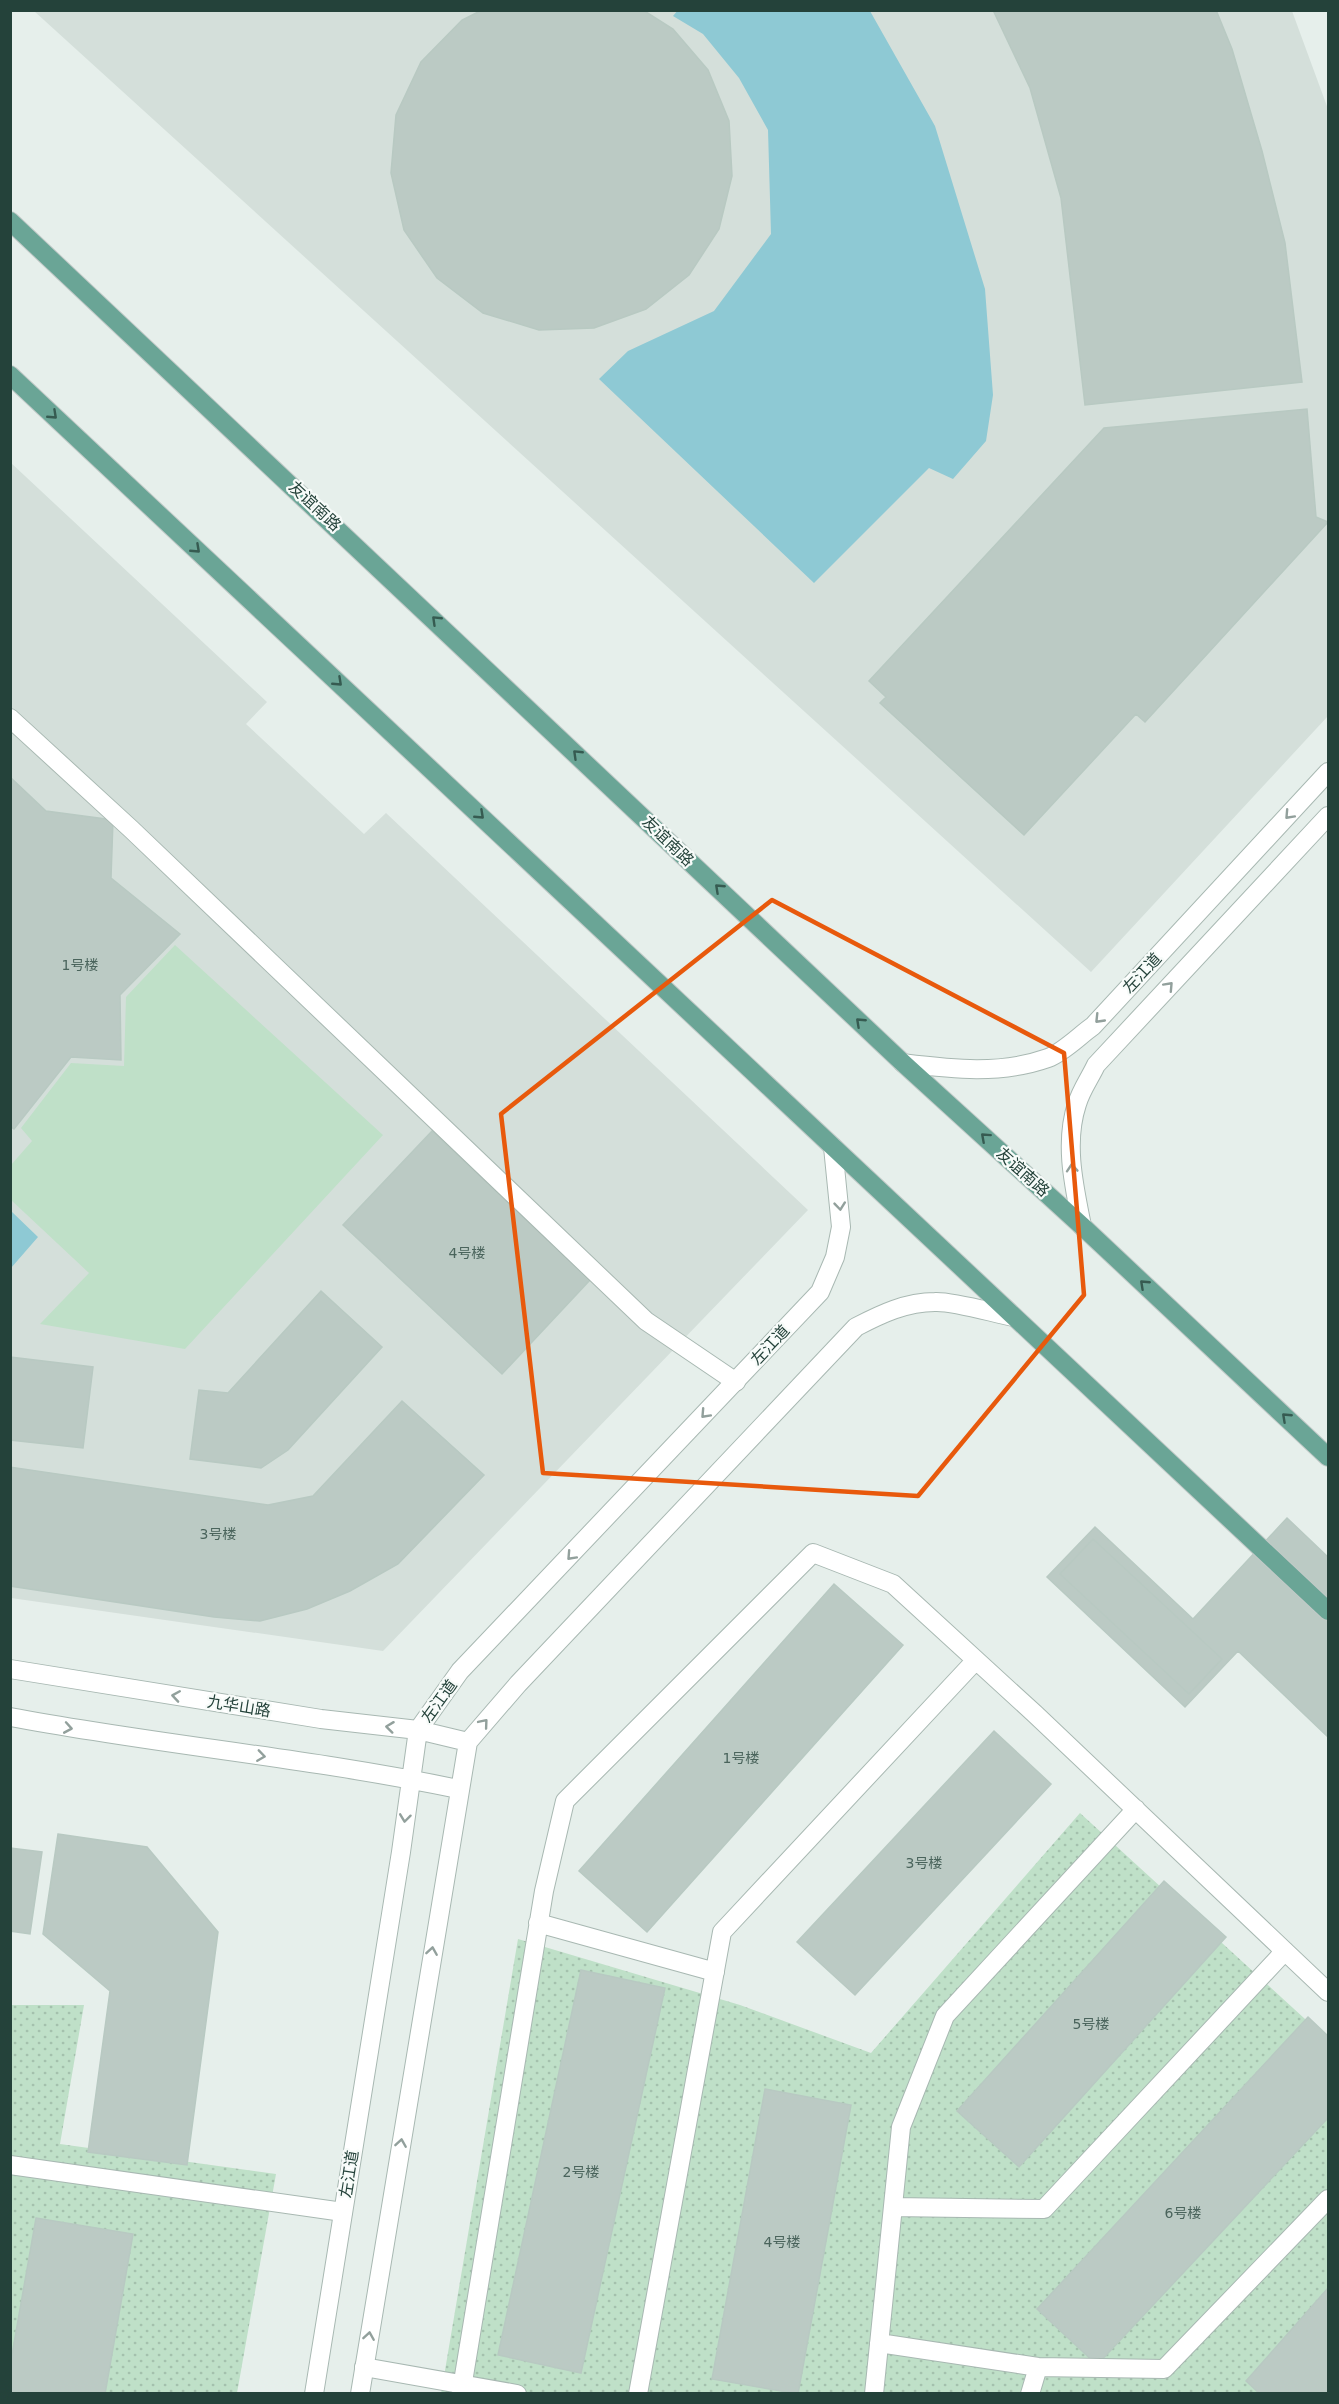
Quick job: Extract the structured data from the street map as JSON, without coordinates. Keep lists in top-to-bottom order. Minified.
{"streets":{"main road":["友谊南路"],"street":["左江道","九华山路"]},"crossings":[["友谊南路","左江道"],["左江道","九华山路"]],"house_numbers":["1号楼","4号楼","3号楼","1号楼","3号楼","5号楼","2号楼","6号楼","4号楼"]}
